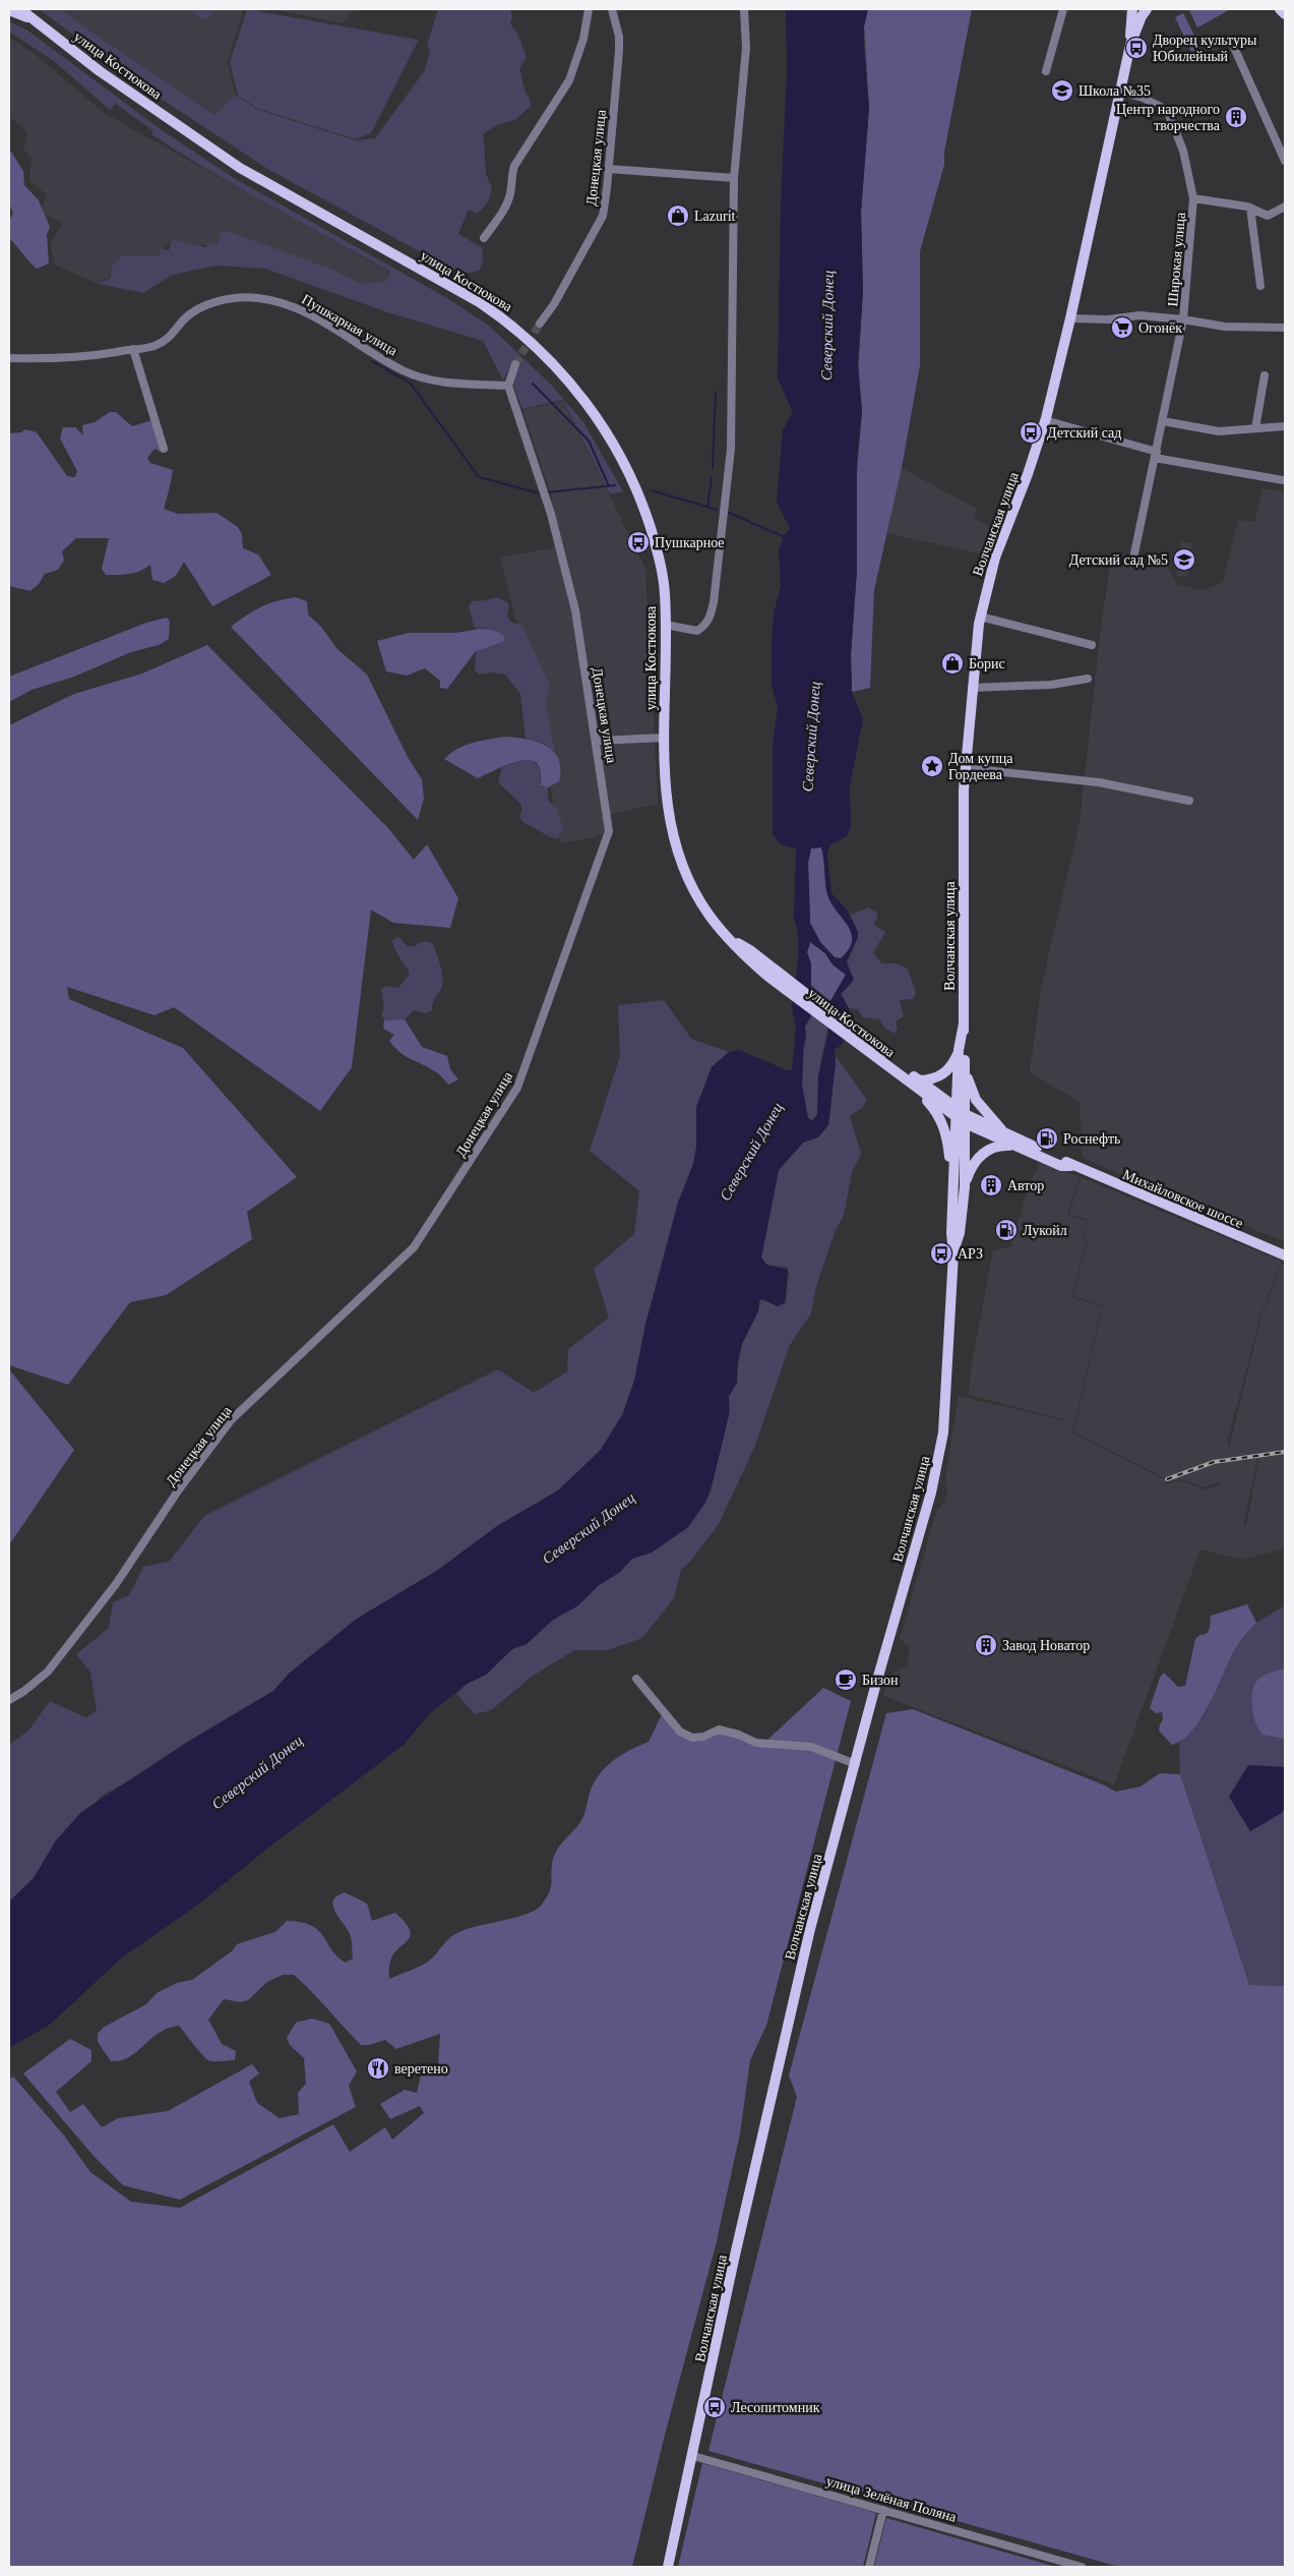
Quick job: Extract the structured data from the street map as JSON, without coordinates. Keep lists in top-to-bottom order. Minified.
{"streets":{"main road":["улица Костюкова","Волчанская улица","Михайловское шоссе"],"street":["Донецкая улица","Широкая улица","Пушкарная улица","улица Зелёная Поляна"]},"crossings":[["улица Костюкова","Волчанская улица"],["улица Костюкова","Михайловское шоссе"],["Донецкая улица","Пушкарная улица"],["Широкая улица","Волчанская улица"],["Волчанская улица","Михайловское шоссе"],["Волчанская улица","улица Зелёная Поляна"]],"water":["Северский Донец"],"places":{"bus stop":["Дворец культуры Юбилейный","Детский сад","Пушкарное","АРЗ","Лесопитомник"],"school or university":["Школа №35","Детский сад №5"],"building":["Центр народного творчества","Автор","Завод Новатор"],"shop":["Lazurit","Борис"],"supermarket":["Огонёк"],"place":["Дом купца Гордеева"],"fuel station":["Роснефть","Лукойл"],"cafe":["Бизон"],"restaurant":["веретено"]}}
